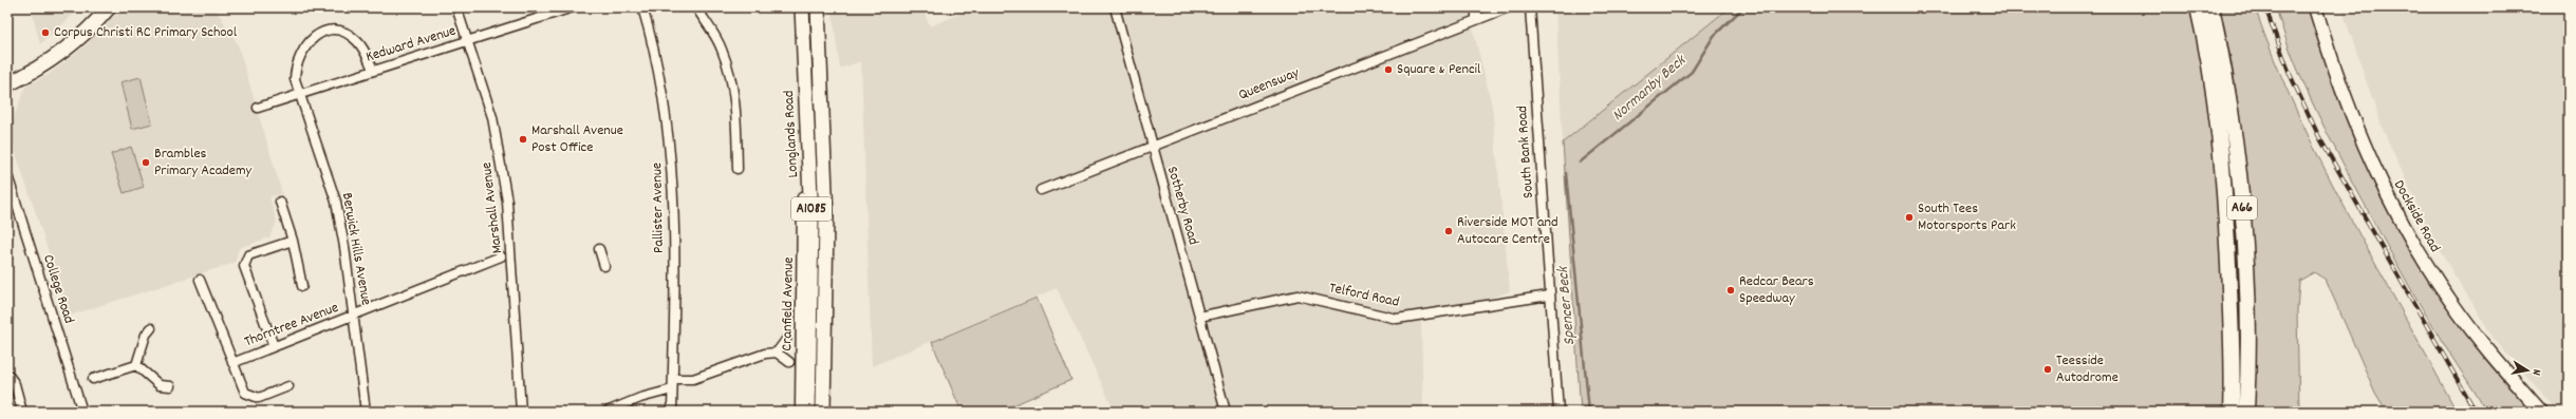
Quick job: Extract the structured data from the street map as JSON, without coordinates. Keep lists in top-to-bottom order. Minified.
{"streets":{"highway":["A66"],"main road":["Longlands Road","A1085","Dockside Road"],"street":["Kedward Avenue","Queensway","South Bank Road","Sotherby Road","Marshall Avenue","Pallister Avenue","Berwick Hills Avenue","College Road","Telford Road","Cranfield Avenue","Thorntree Avenue"]},"crossings":[["Kedward Avenue","Marshall Avenue"],["Kedward Avenue","Berwick Hills Avenue"],["Queensway","Sotherby Road"],["South Bank Road","Telford Road"],["Sotherby Road","Telford Road"],["Berwick Hills Avenue","Thorntree Avenue"]],"water":["Normanby Beck","Spencer Beck"],"places":["Corpus Christi RC Primary School","Square & Pencil","Marshall Avenue Post Office","Brambles Primary Academy","South Tees Motorsports Park","Riverside MOT and Autocare Centre","Redcar Bears Speedway","Teesside Autodrome"],"north":"right"}
